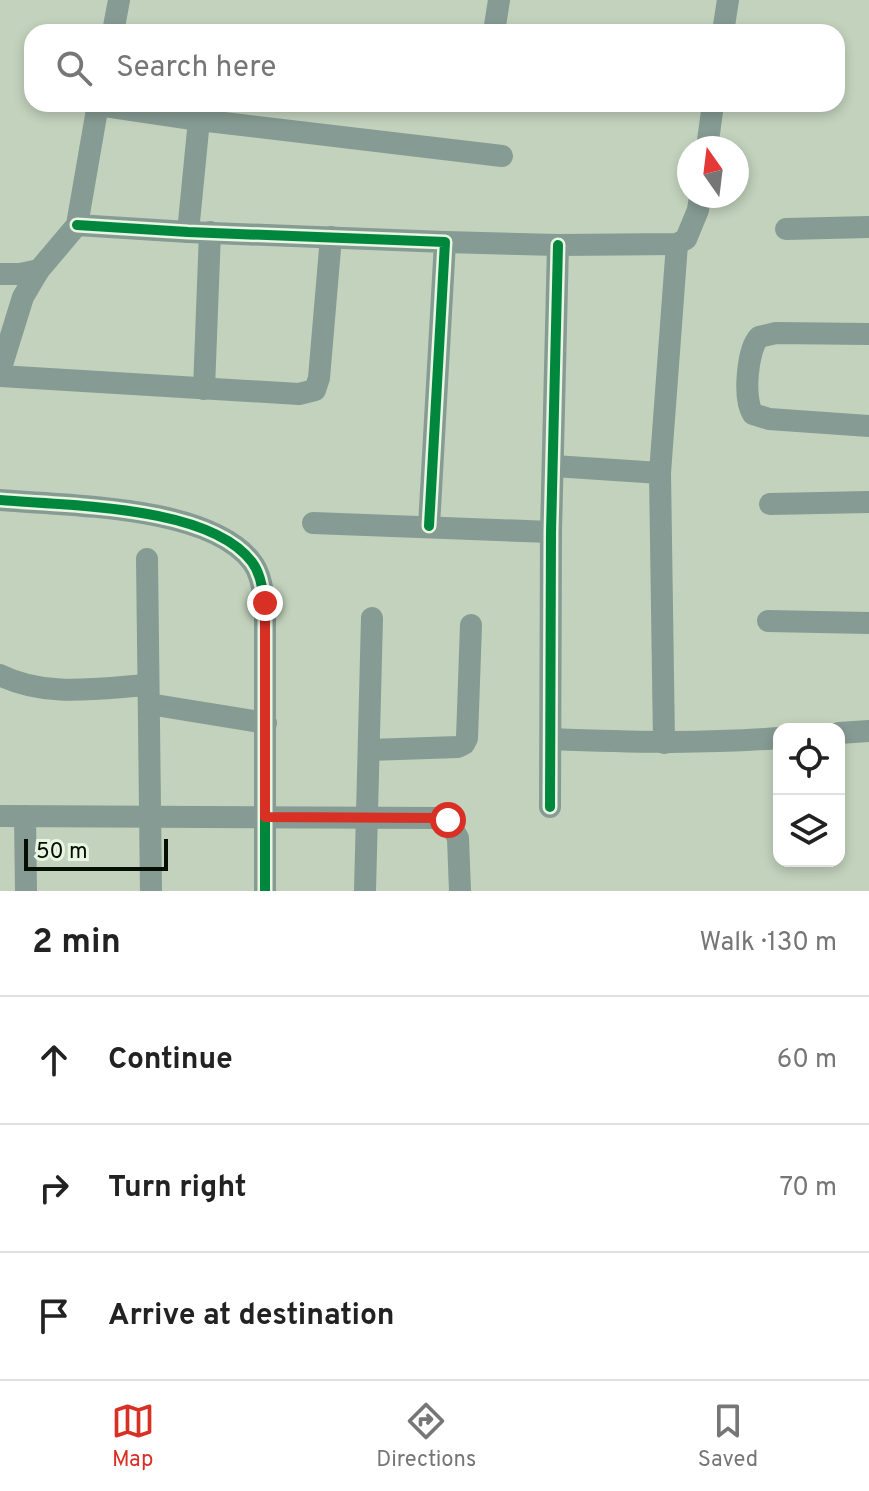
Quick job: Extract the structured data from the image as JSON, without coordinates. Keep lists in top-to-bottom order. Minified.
{"scale_bar":"50 m","north":"top","page":{"search":"Search here","scale":"50 m","heading":["2 min","Walk · 130 m"],"list":[["Continue","60 m"],["Turn right","70 m"],"Arrive at destination"],"nav":["Map","Directions","Saved"]}}
